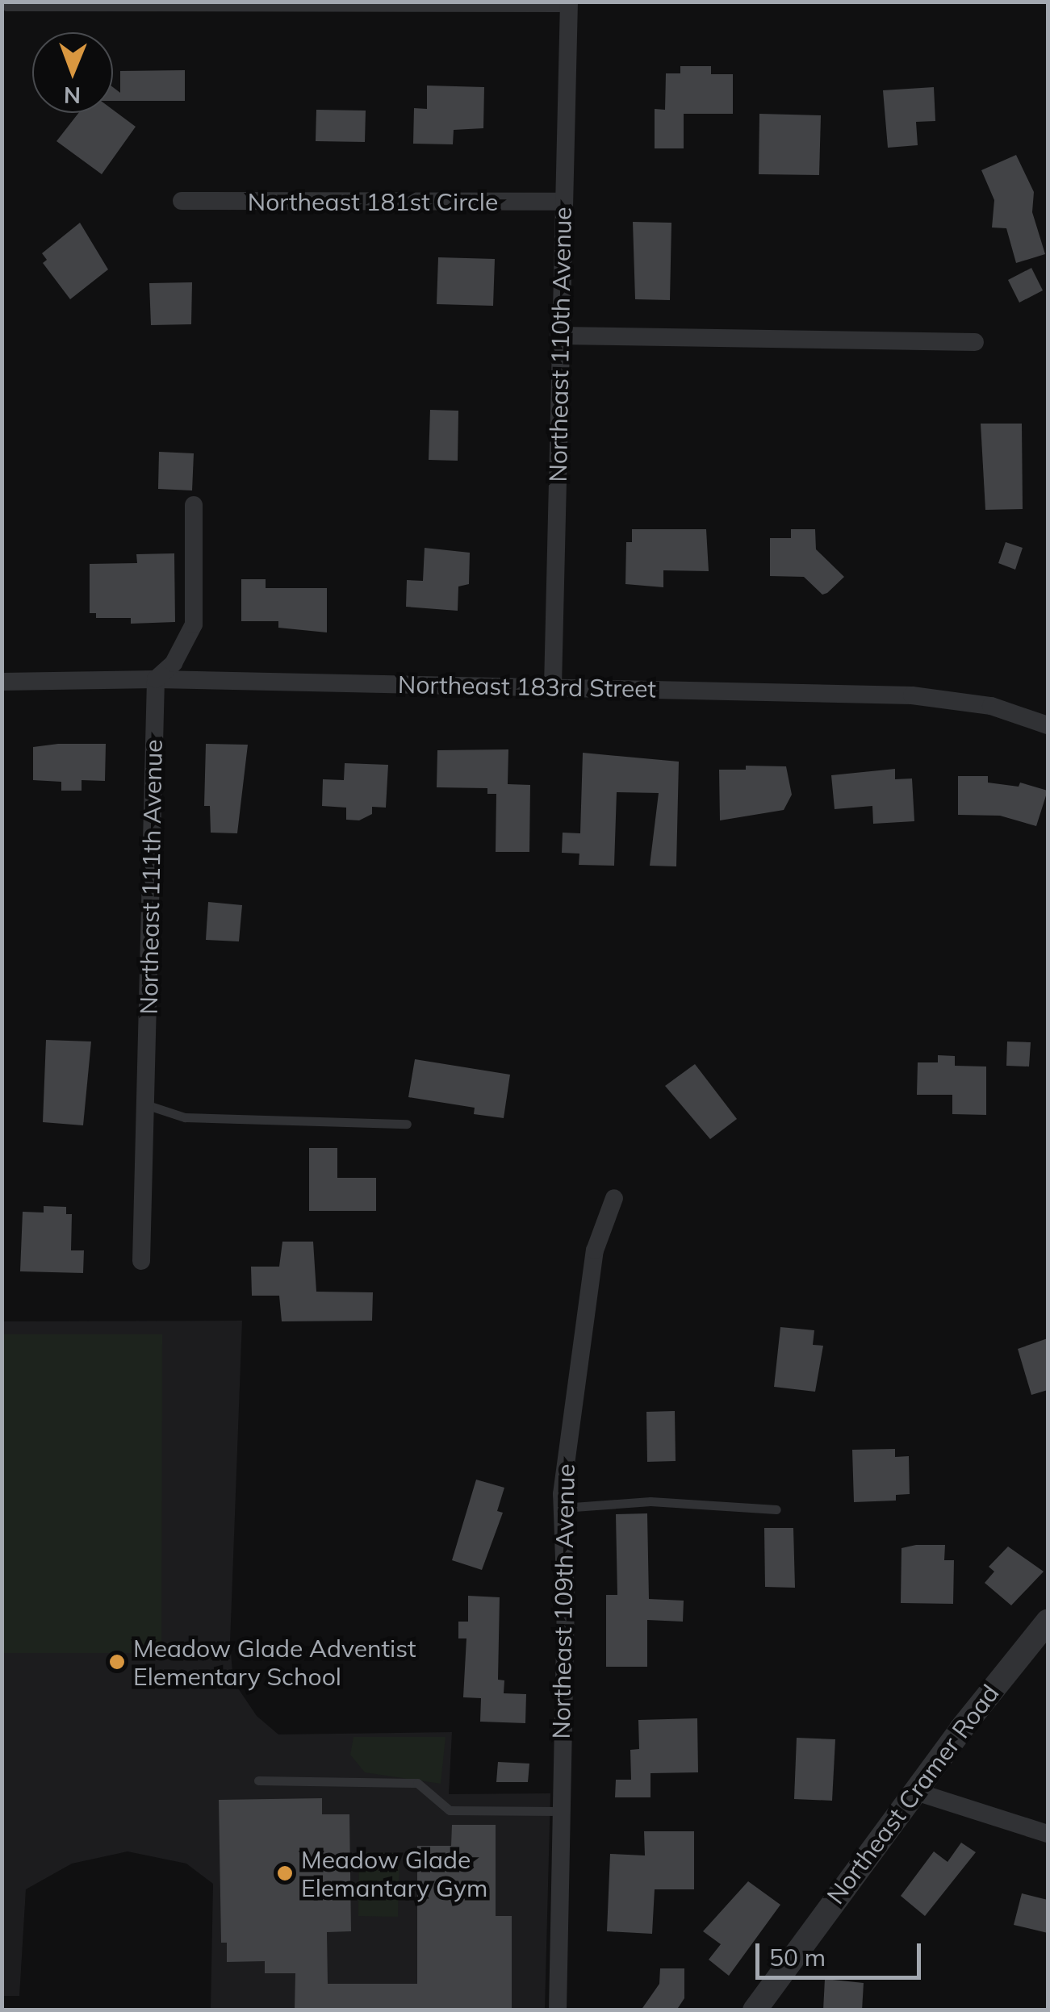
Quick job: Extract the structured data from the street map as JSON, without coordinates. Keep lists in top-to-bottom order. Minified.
{"streets":{"street":["Northeast 181st Circle","Northeast 110th Avenue","Northeast 183rd Street","Northeast 111th Avenue","Northeast 109th Avenue","Northeast Cramer Road"]},"crossings":[["Northeast 181st Circle","Northeast 110th Avenue"],["Northeast 110th Avenue","Northeast 183rd Street"],["Northeast 183rd Street","Northeast 111th Avenue"]],"places":["Meadow Glade Adventist Elementary School","Meadow Glade Elemantary Gym"],"scale_bar":"50 m","north":"bottom"}
